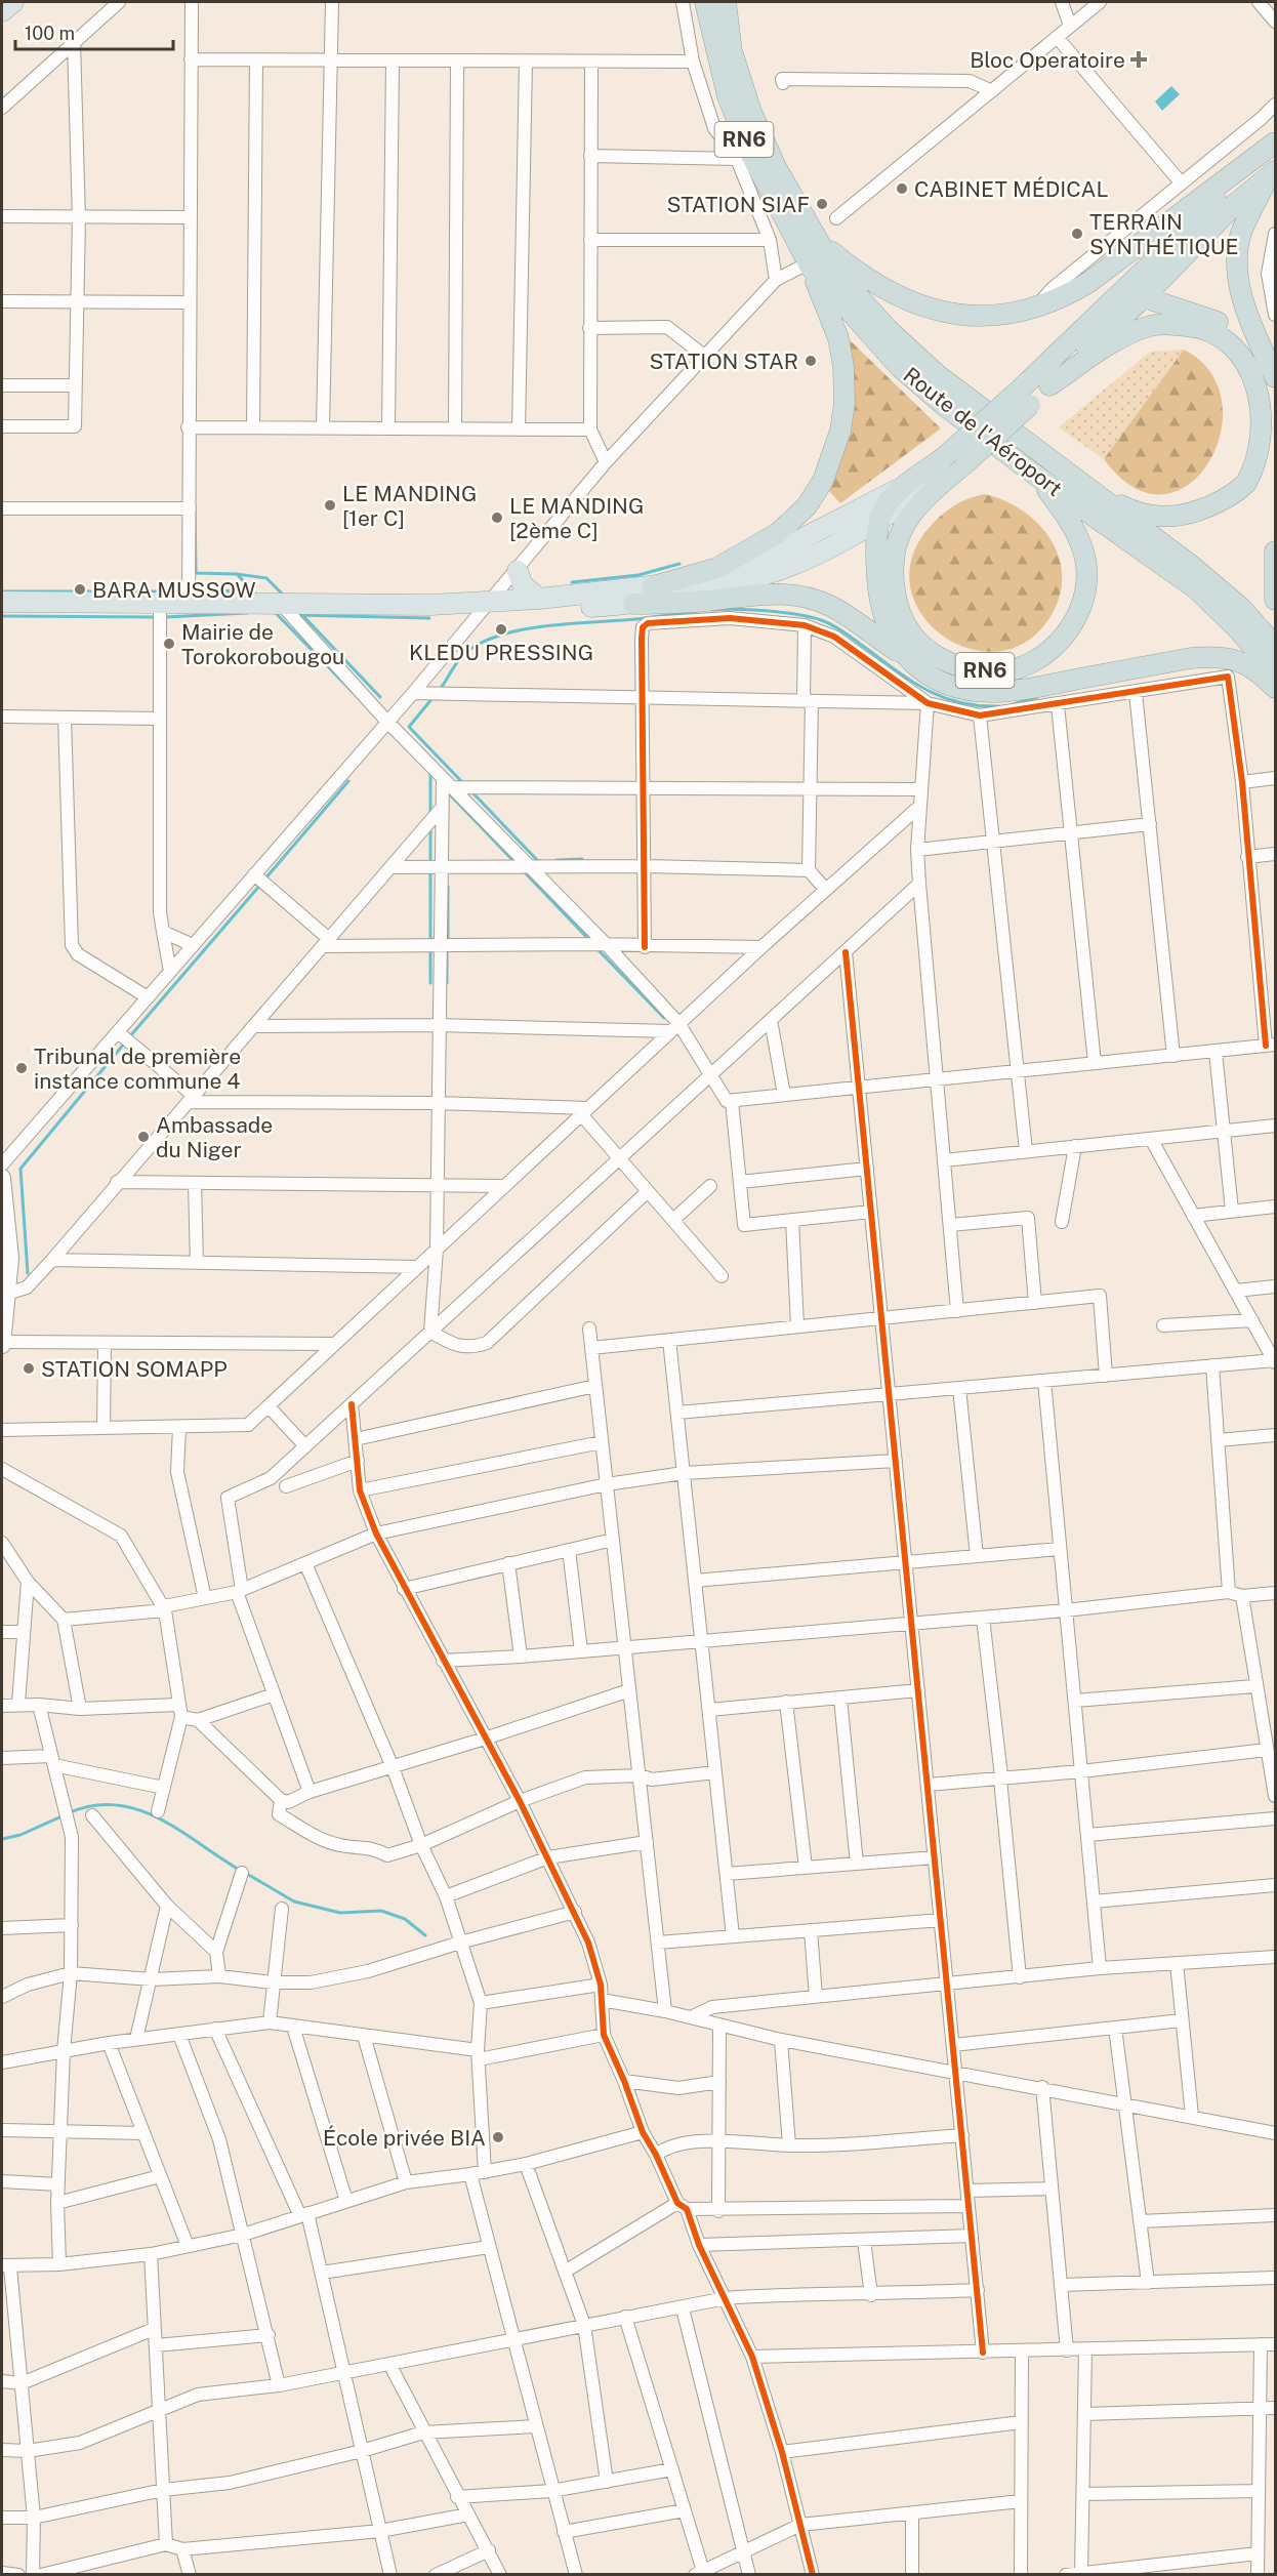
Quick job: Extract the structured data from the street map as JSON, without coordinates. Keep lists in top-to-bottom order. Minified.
{"streets":{"highway":["RN6","Route de l'Aéroport"]},"crossings":[["RN6","Route de l'Aéroport"]],"places":{"health":["Bloc Operatoire"],"other":["CABINET MÉDICAL","STATION SIAF","TERRAIN SYNTHÉTIQUE","STATION STAR","LE MANDING [1er C]","LE MANDING [2ème C]","BARA MUSSOW","KLEDU PRESSING","Mairie de Torokorobougou","Tribunal de première instance commune 4","Ambassade du Niger","STATION SOMAPP","École privée BIA"]},"scale_bar":"100 m"}
